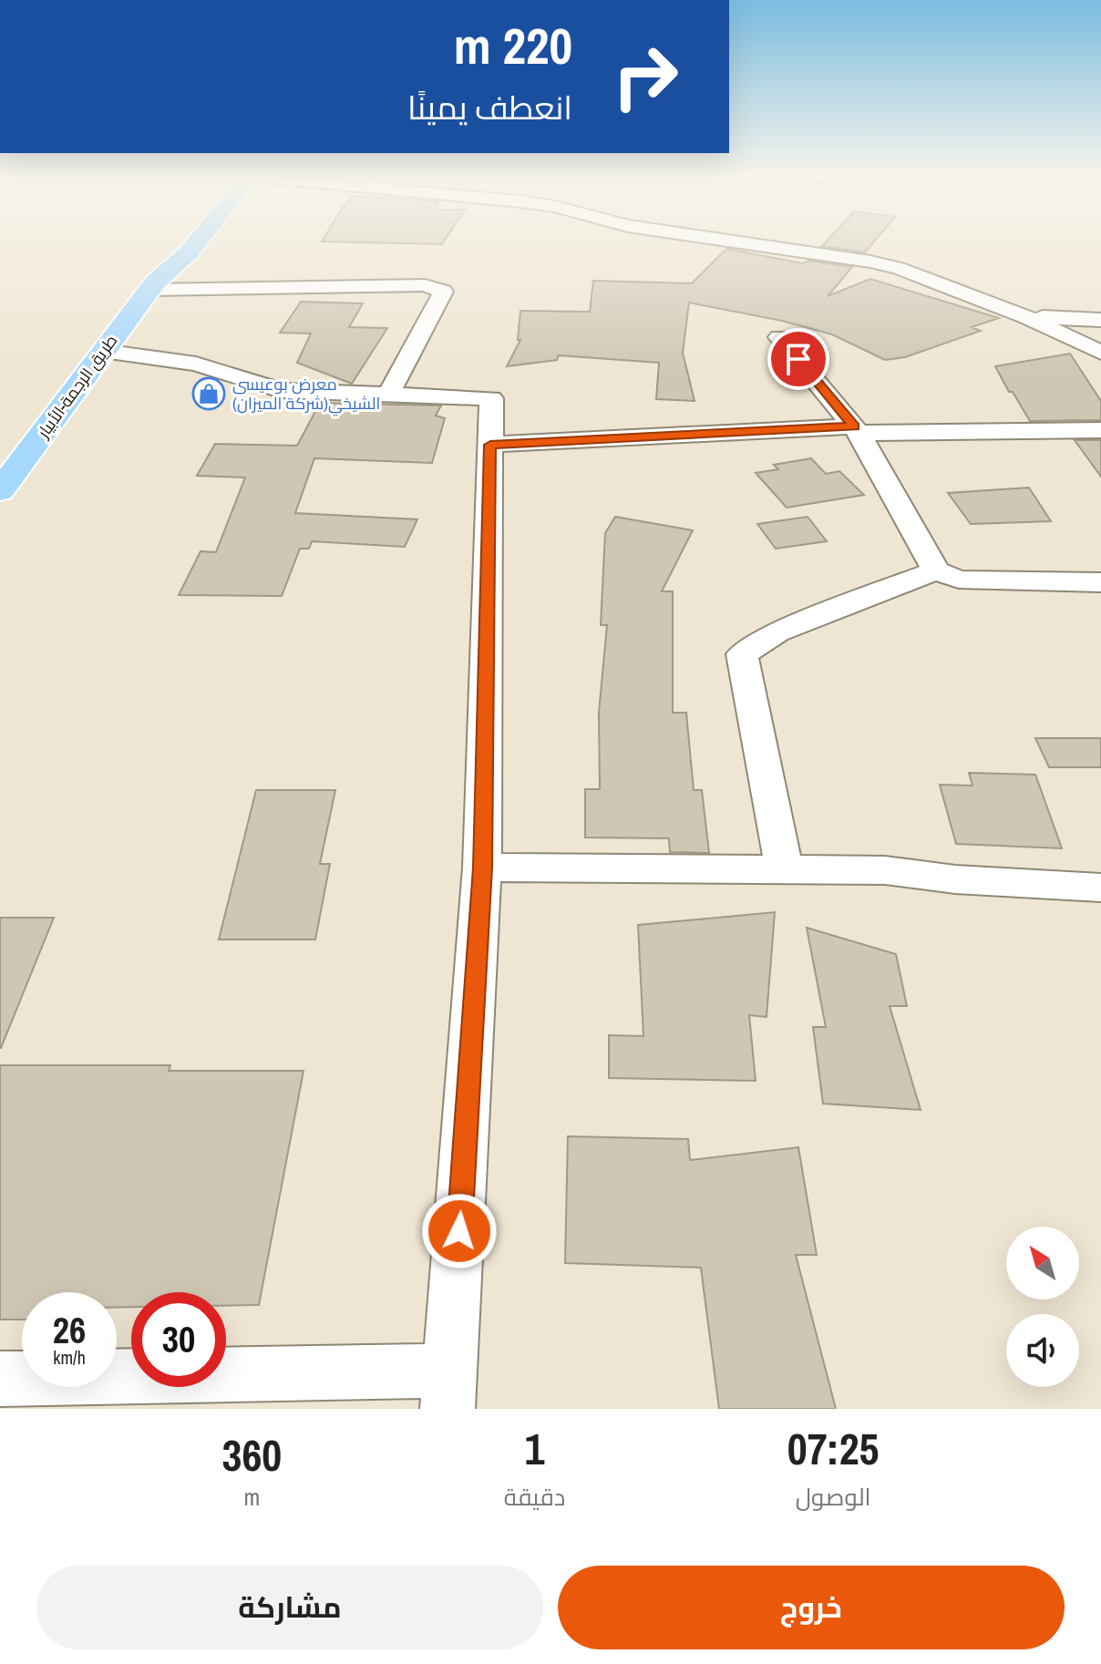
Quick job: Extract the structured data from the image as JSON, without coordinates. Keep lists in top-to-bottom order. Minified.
{"streets":{"highway":["طريق الرجمة-الأبيار"]},"places":{"shop":["معرض بوعيسى الشيخي(شركة الميزان)"]},"north":"top left","page":{"turn":["220 m","انعطف يمينًا"],"speed":"26 km/h","limit":"30","eta":["07:25","الوصول","1","دقيقة","360","m"],"buttons":["خروج","مشاركة"]}}
